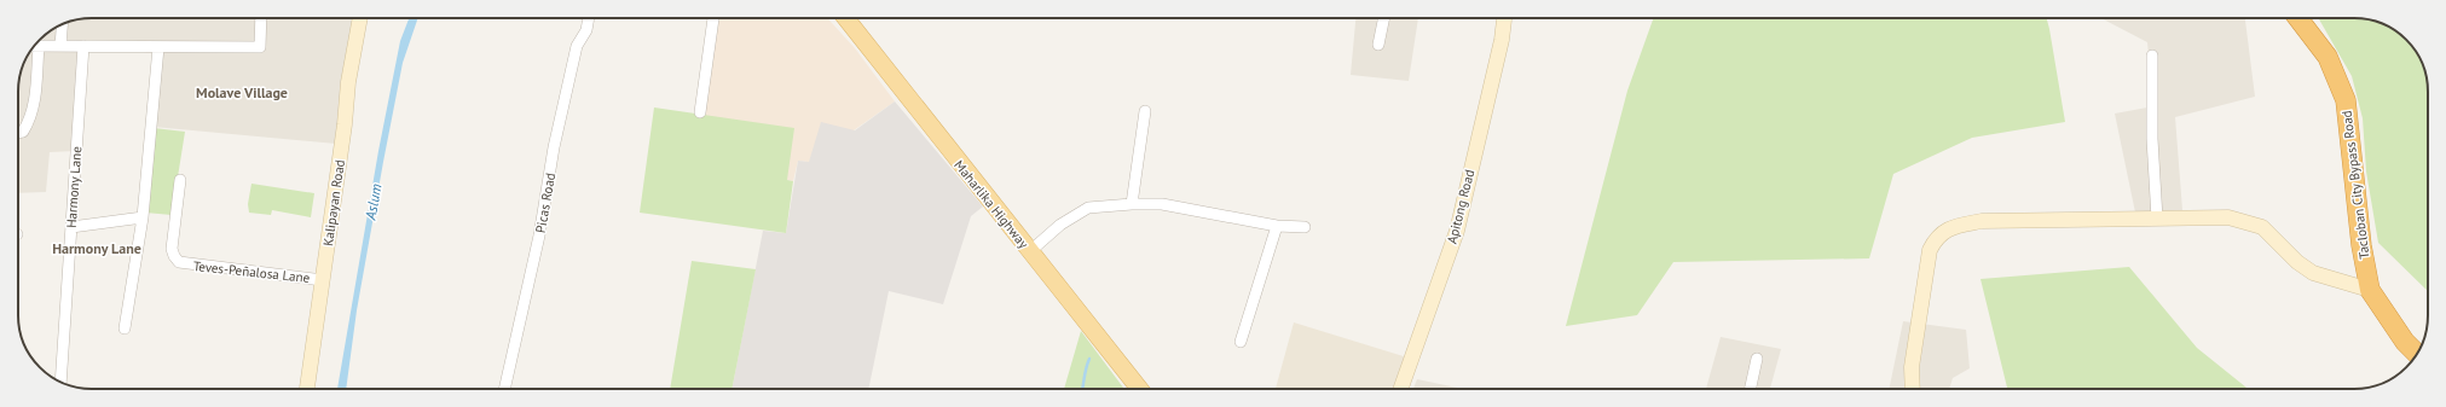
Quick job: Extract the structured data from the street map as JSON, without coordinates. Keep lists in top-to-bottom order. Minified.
{"streets":{"highway":["Tacloban City Bypass Road"],"main road":["Maharlika Highway"],"street":["Harmony Lane","Kalipayan Road","Picas Road","Apitong Road","Teves-Peñalosa Lane"]},"crossings":[["Kalipayan Road","Teves-Peñalosa Lane"]],"districts":["Molave Village","Harmony Lane"],"water":["Aslum"]}
